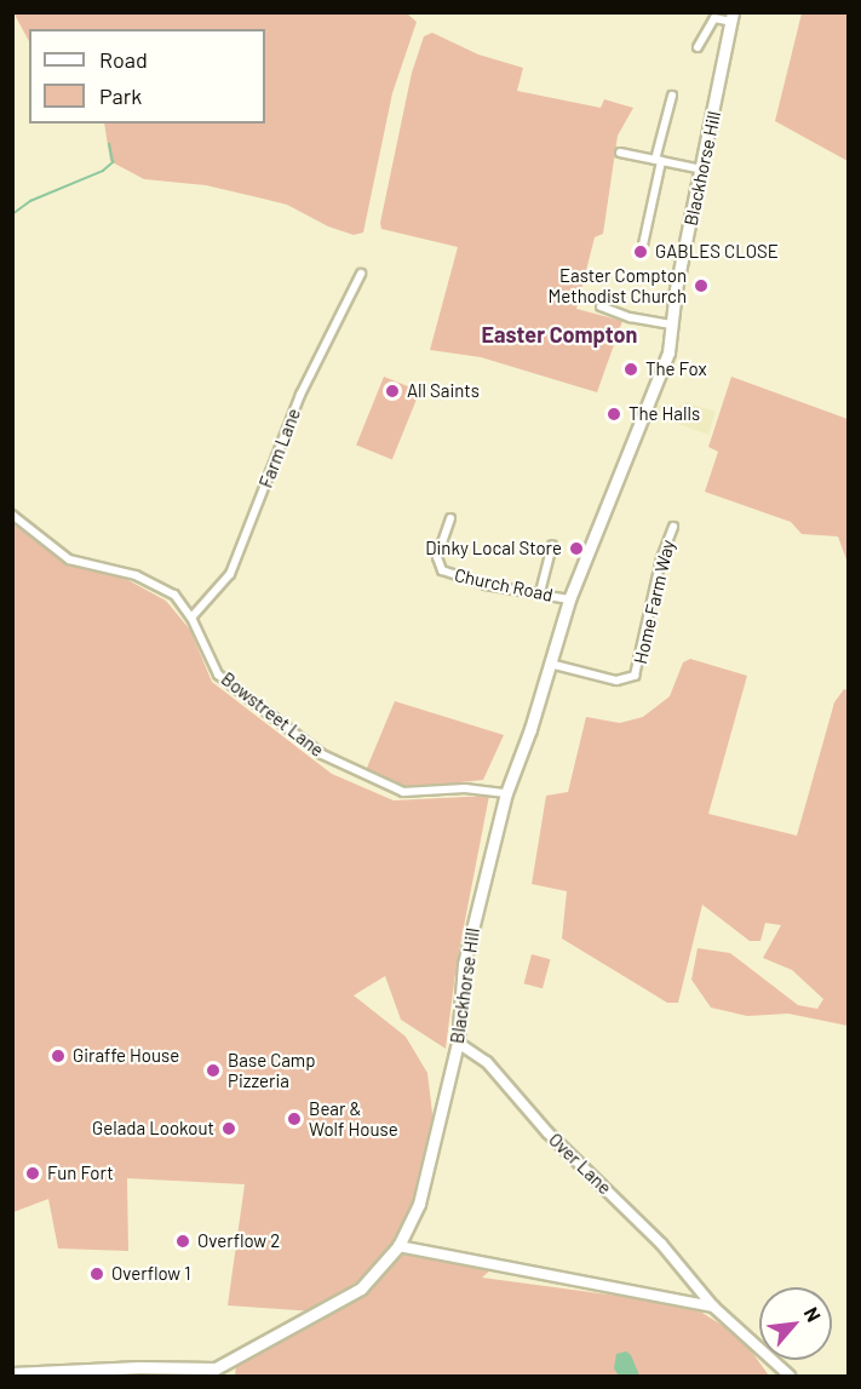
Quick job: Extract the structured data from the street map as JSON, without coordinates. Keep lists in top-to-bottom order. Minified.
{"streets":{"main road":["Blackhorse Hill"],"street":["Farm Lane","Church Road","Home Farm Way","Bowstreet Lane","Over Lane"]},"crossings":[["Blackhorse Hill","Church Road"],["Blackhorse Hill","Home Farm Way"],["Blackhorse Hill","Bowstreet Lane"],["Blackhorse Hill","Over Lane"],["Farm Lane","Bowstreet Lane"]],"districts":["Easter Compton"],"places":["GABLES CLOSE","Easter Compton Methodist Church","The Fox","All Saints","The Halls","Dinky Local Store","Giraffe House","Base Camp Pizzeria","Bear & Wolf House","Gelada Lookout","Fun Fort","Overflow 2","Overflow 1"],"legend":["Road","Park"],"north":"top right"}
